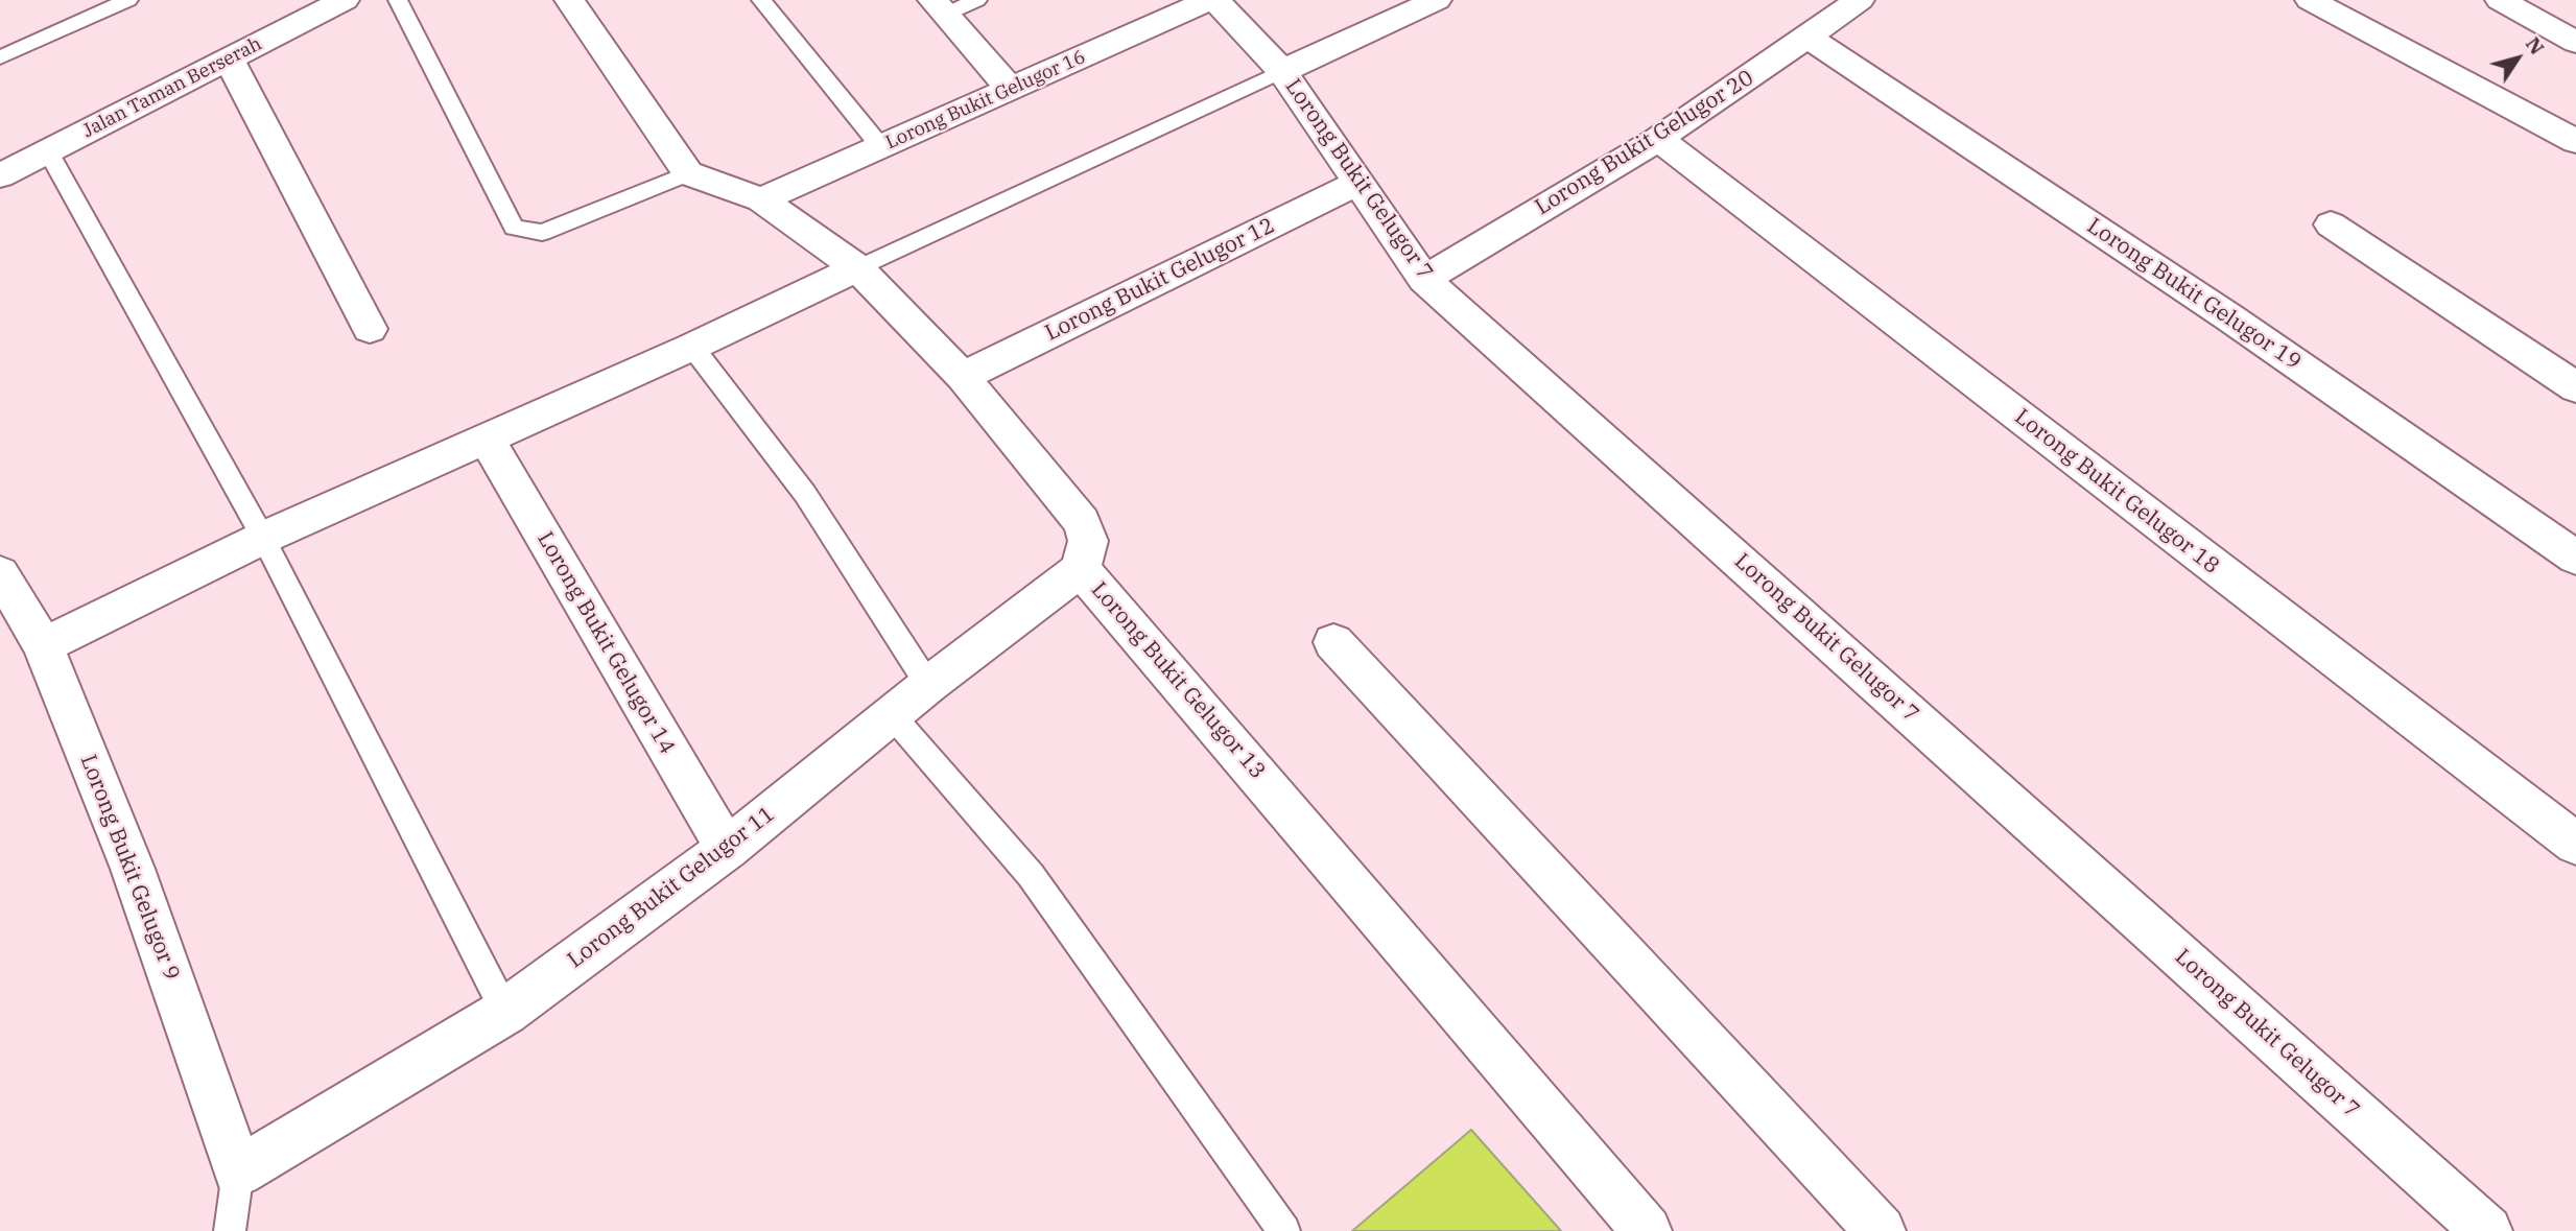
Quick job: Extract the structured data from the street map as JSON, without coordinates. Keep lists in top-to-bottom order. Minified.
{"streets":{"street":["Jalan Taman Berserah","Lorong Bukit Gelugor 16","Lorong Bukit Gelugor 20","Lorong Bukit Gelugor 7","Lorong Bukit Gelugor 12","Lorong Bukit Gelugor 19","Lorong Bukit Gelugor 18","Lorong Bukit Gelugor 14","Lorong Bukit Gelugor 13","Lorong Bukit Gelugor 9","Lorong Bukit Gelugor 11"]},"crossings":[["Lorong Bukit Gelugor 16","Lorong Bukit Gelugor 7"],["Lorong Bukit Gelugor 16","Lorong Bukit Gelugor 13"],["Lorong Bukit Gelugor 20","Lorong Bukit Gelugor 7"],["Lorong Bukit Gelugor 20","Lorong Bukit Gelugor 19"],["Lorong Bukit Gelugor 20","Lorong Bukit Gelugor 18"],["Lorong Bukit Gelugor 7","Lorong Bukit Gelugor 12"],["Lorong Bukit Gelugor 12","Lorong Bukit Gelugor 13"],["Lorong Bukit Gelugor 14","Lorong Bukit Gelugor 11"],["Lorong Bukit Gelugor 13","Lorong Bukit Gelugor 11"],["Lorong Bukit Gelugor 9","Lorong Bukit Gelugor 11"]],"north":"top right"}
